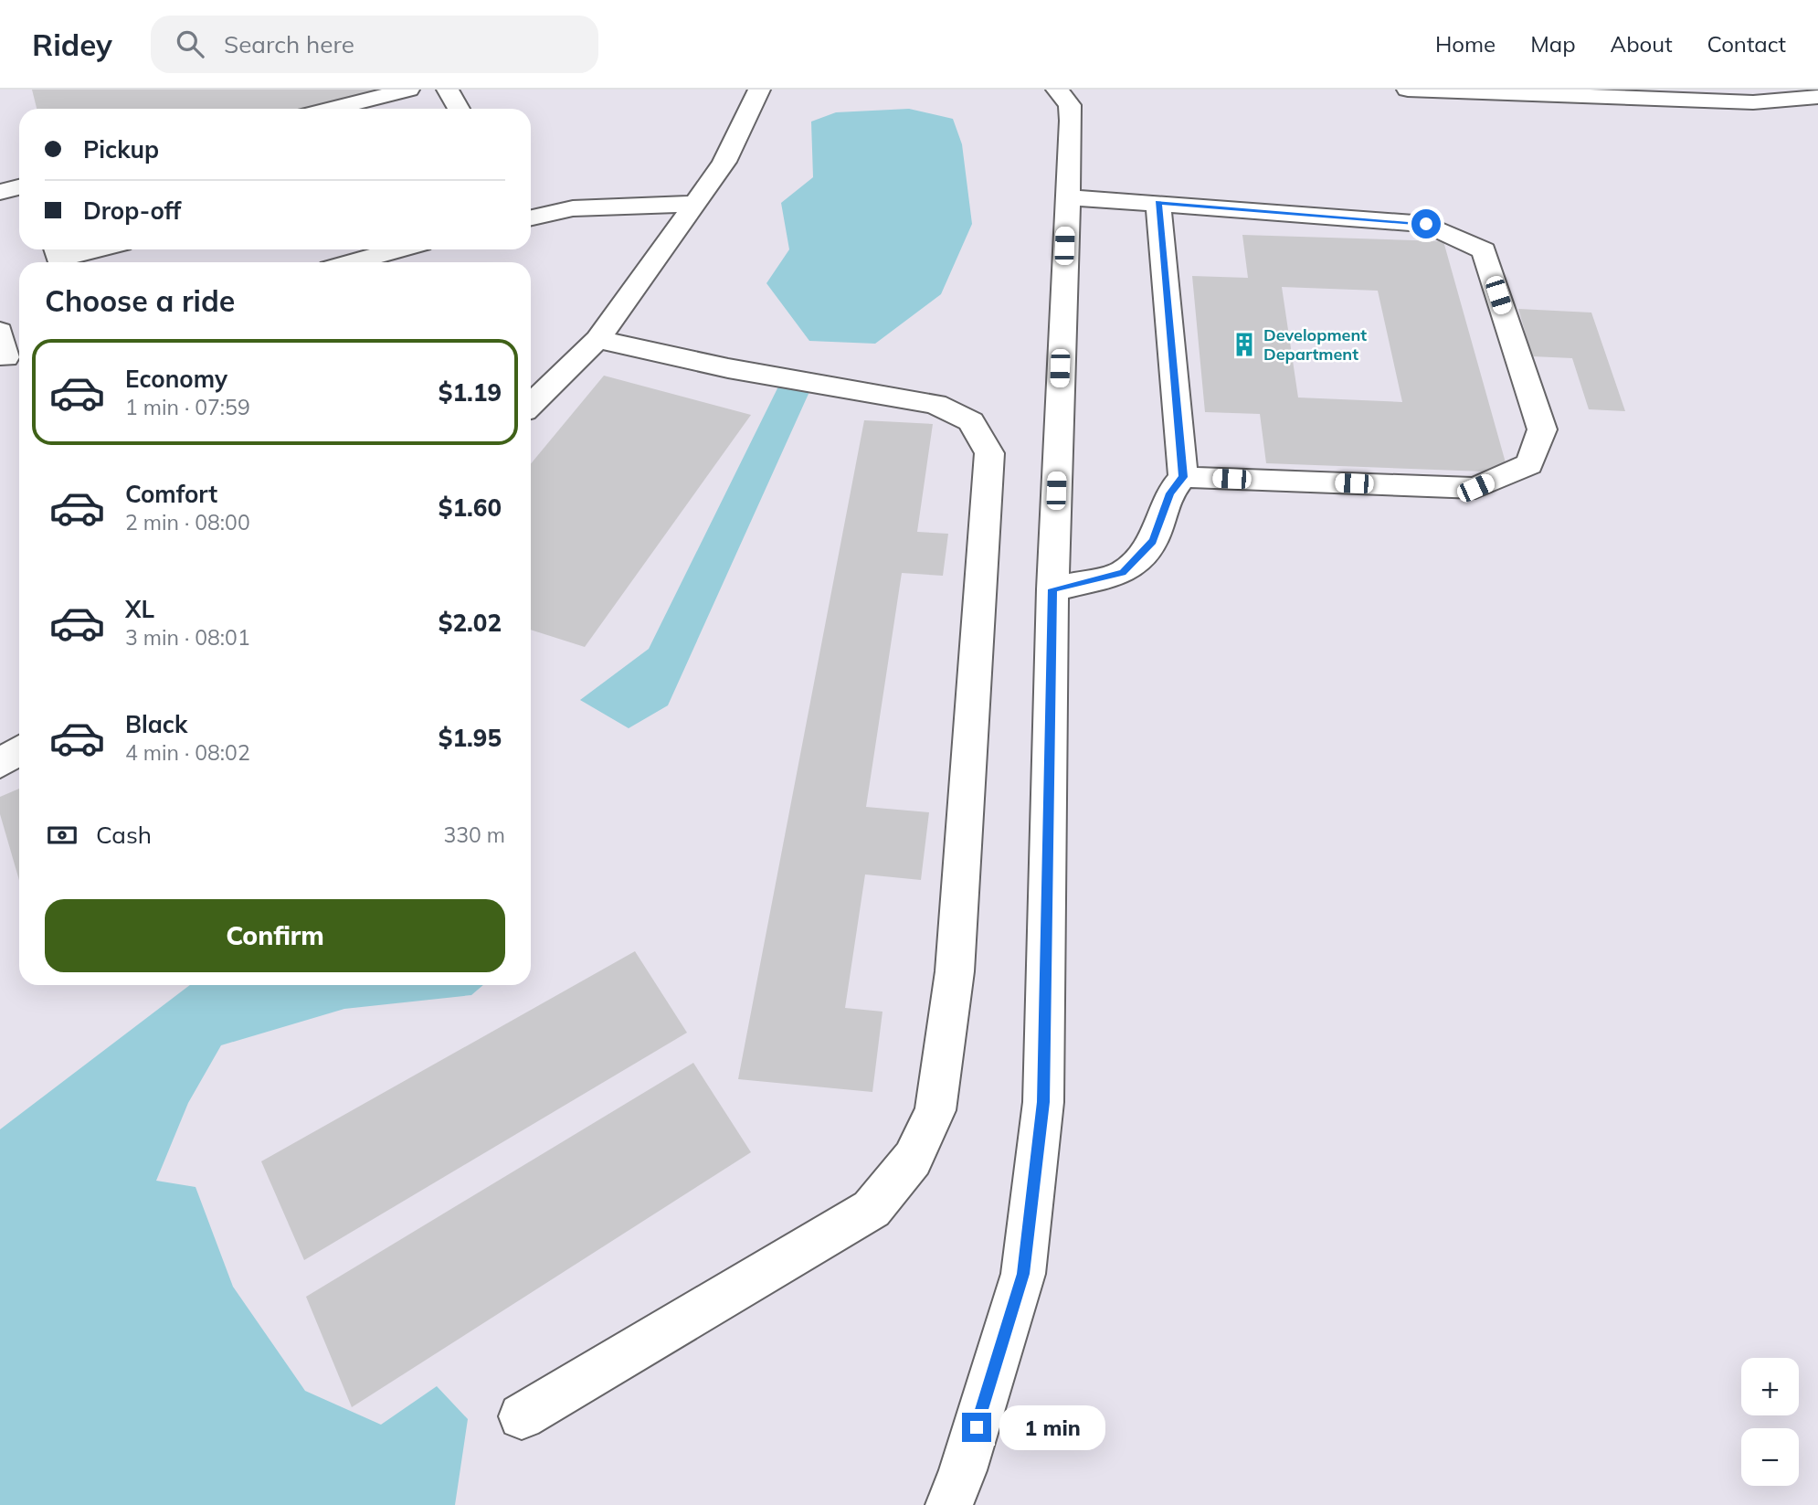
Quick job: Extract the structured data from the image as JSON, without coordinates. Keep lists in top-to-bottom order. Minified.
{"places":{"building":["Development Department"]},"page":{"header":"Ridey","search":"Search here","nav":["Home","Map","About","Contact"],"banner":["Pickup","Drop-off"],"heading":"Choose a ride","list":[{"name":"Economy","note":"1 min · 07:59","value":"$1.19"},{"name":"Comfort","note":"2 min · 08:00","value":"$1.60"},{"name":"XL","note":"3 min · 08:01","value":"$2.02"},{"name":"Black","note":"4 min · 08:02","value":"$1.95"}],"pay":["Cash","330 m"],"buttons":"Confirm","map_buttons":["+","−"],"bubble":"1 min"}}
